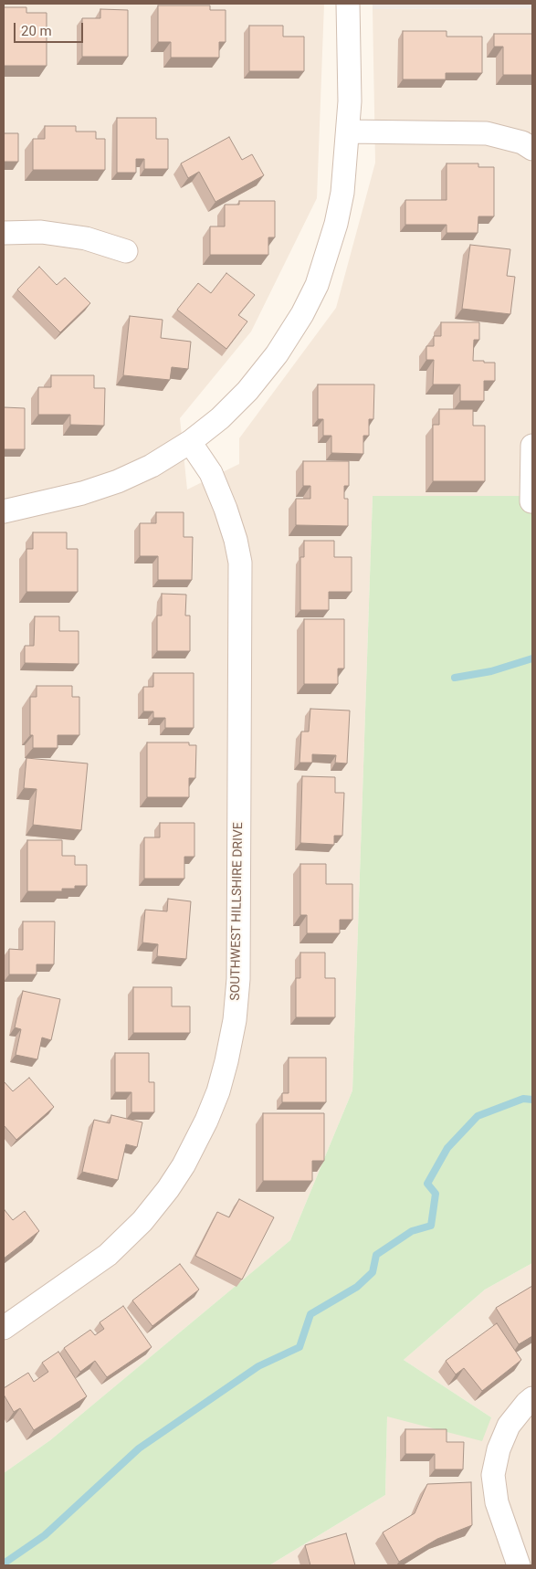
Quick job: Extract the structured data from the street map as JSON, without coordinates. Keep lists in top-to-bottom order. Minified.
{"streets":{"street":["SOUTHWEST HILLSHIRE DRIVE"]},"scale_bar":"20 m"}
